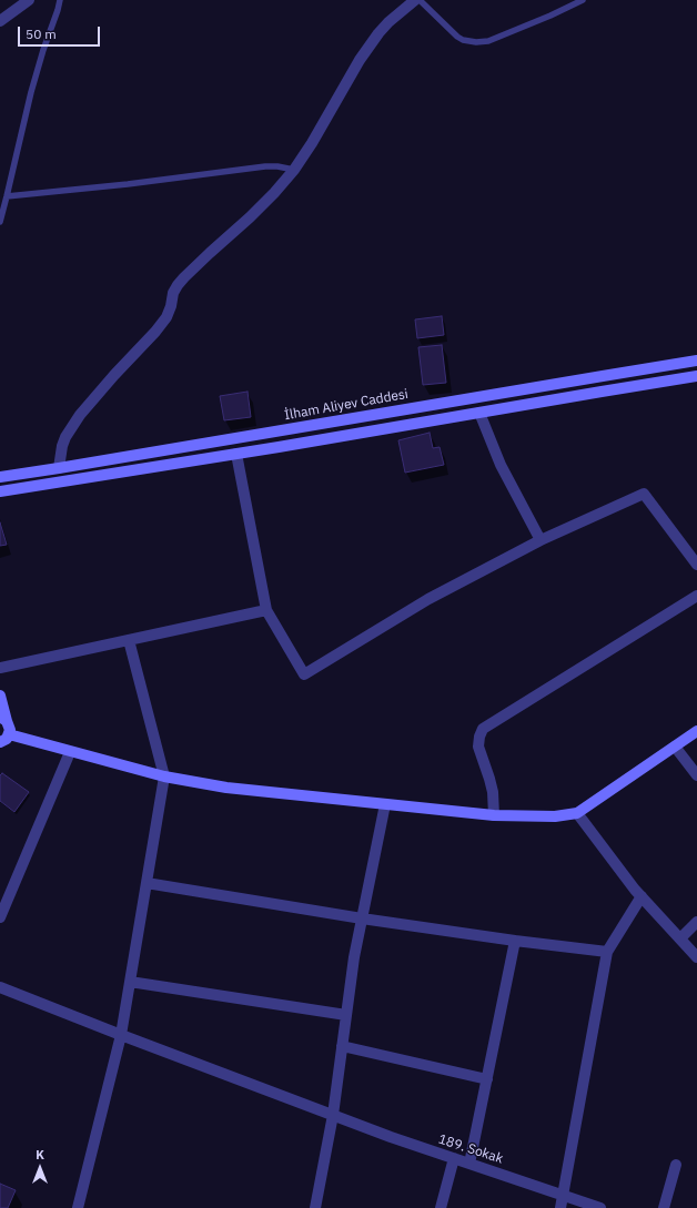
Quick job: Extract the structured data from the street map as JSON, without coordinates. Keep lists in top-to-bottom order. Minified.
{"streets":{"main road":["İlham Aliyev Caddesi"],"street":["189. Sokak"]},"scale_bar":"50 m","north":"top"}
